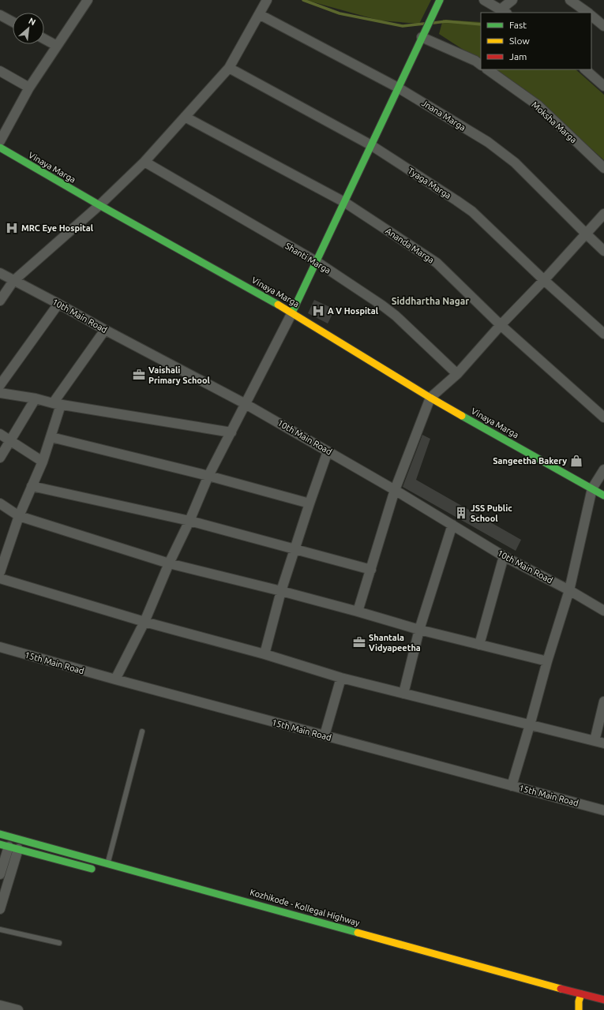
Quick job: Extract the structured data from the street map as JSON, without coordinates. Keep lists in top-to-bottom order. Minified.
{"streets":{"street":["Jnana Marga","Moksha Marga","Vinaya Marga","Tyaga Marga","Ananda Marga","Shanti Marga","10th Main Road","15th Main Road","Kozhikode - Kollegal Highway"]},"districts":["Siddhartha Nagar"],"places":{"hospital":["MRC Eye Hospital","A V Hospital"],"office":["Vaishali Primary School","Shantala Vidyapeetha"],"shop":["Sangeetha Bakery"],"building":["JSS Public School"]},"legend":["Fast","Slow","Jam"],"north":"top right"}
